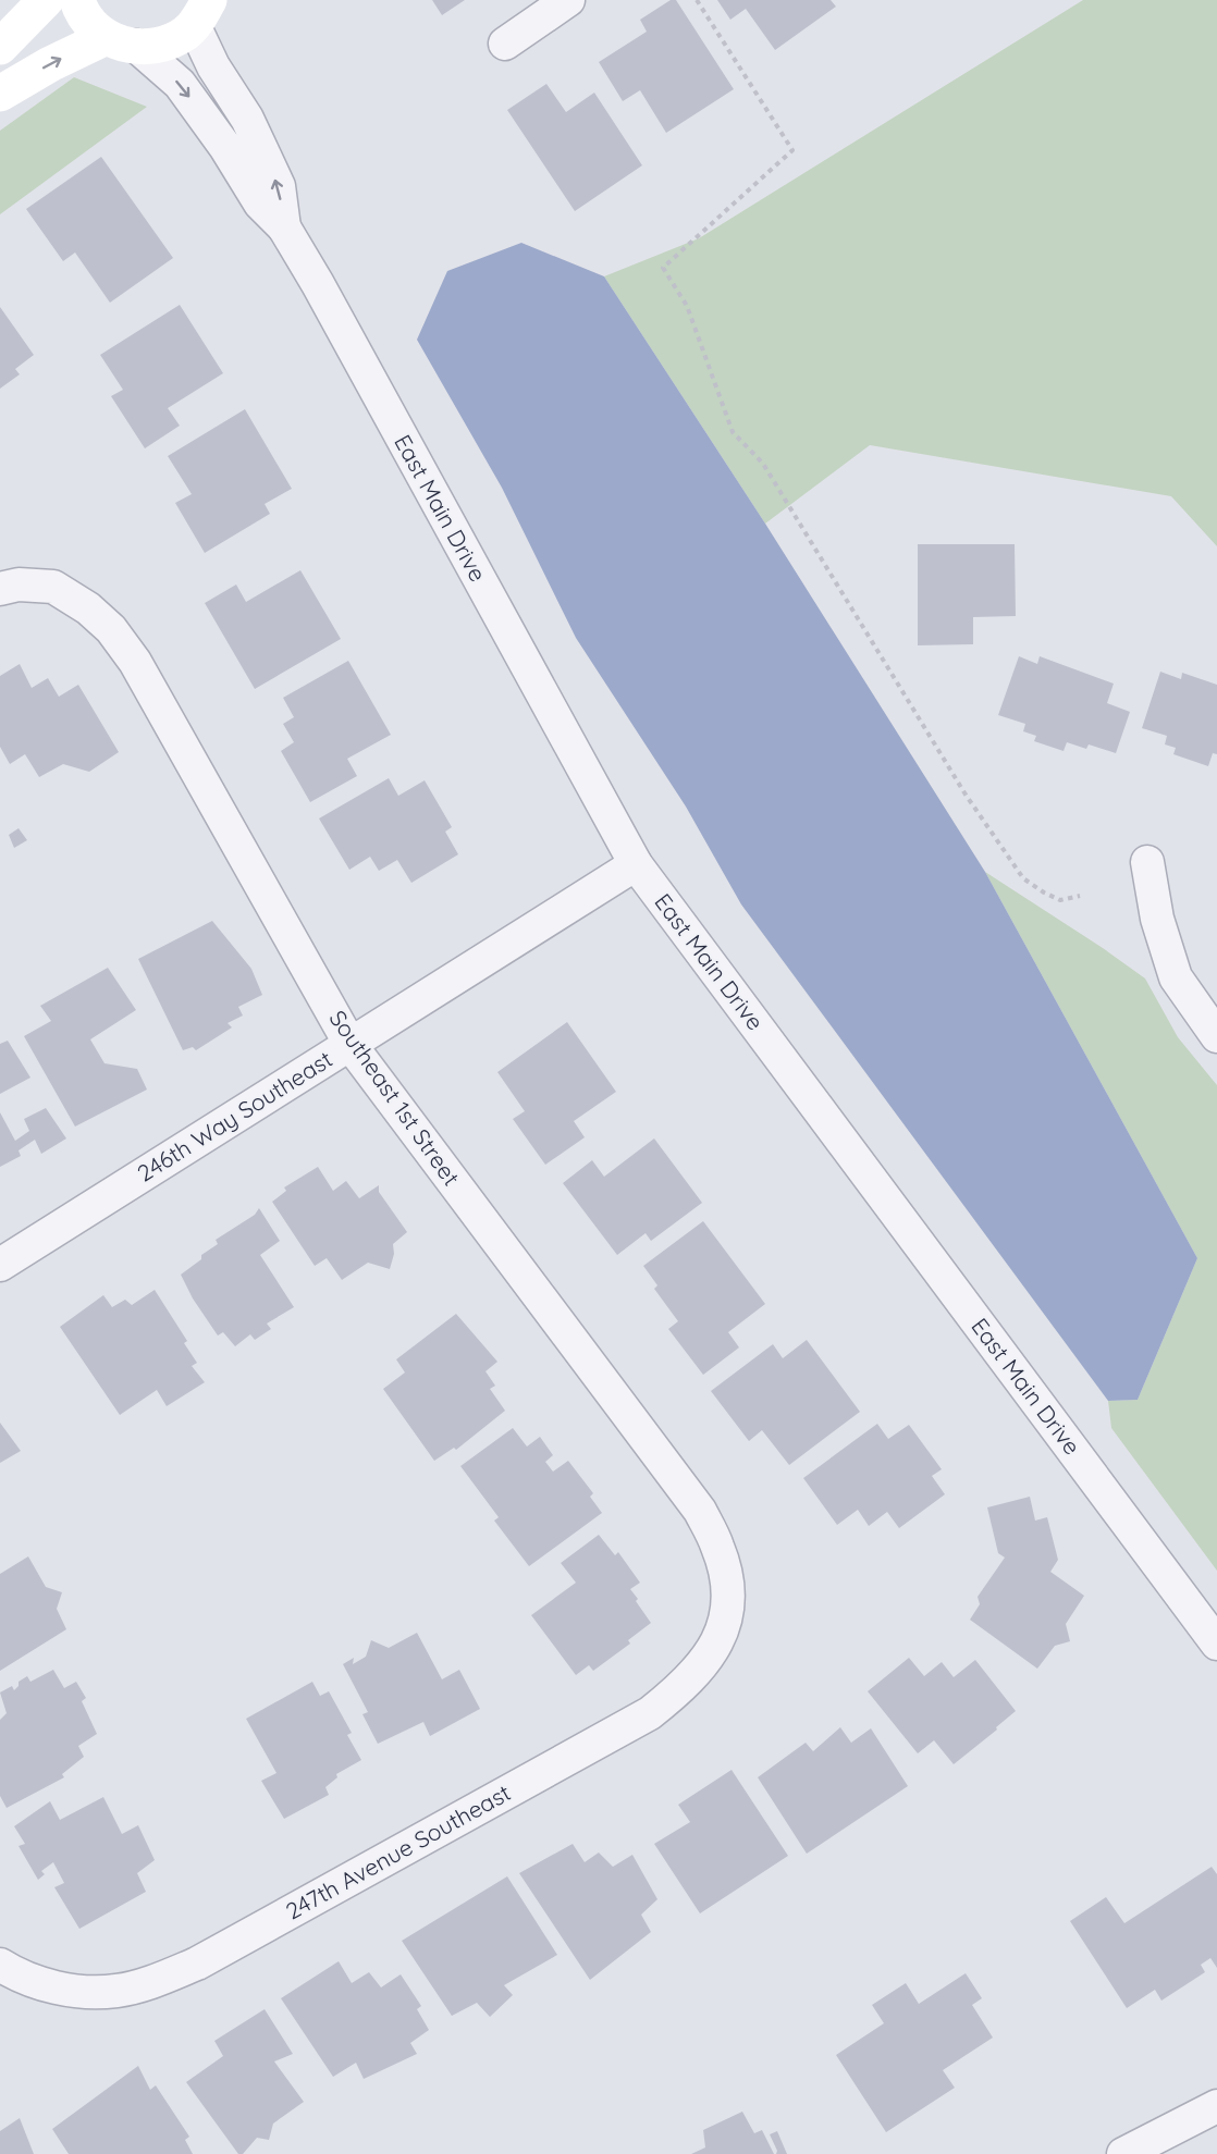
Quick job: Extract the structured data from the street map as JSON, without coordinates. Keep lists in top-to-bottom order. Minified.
{"streets":{"street":["East Main Drive","Southeast 1st Street","246th Way Southeast","247th Avenue Southeast"]},"crossings":[["East Main Drive","246th Way Southeast"],["Southeast 1st Street","246th Way Southeast"],["Southeast 1st Street","247th Avenue Southeast"]]}
